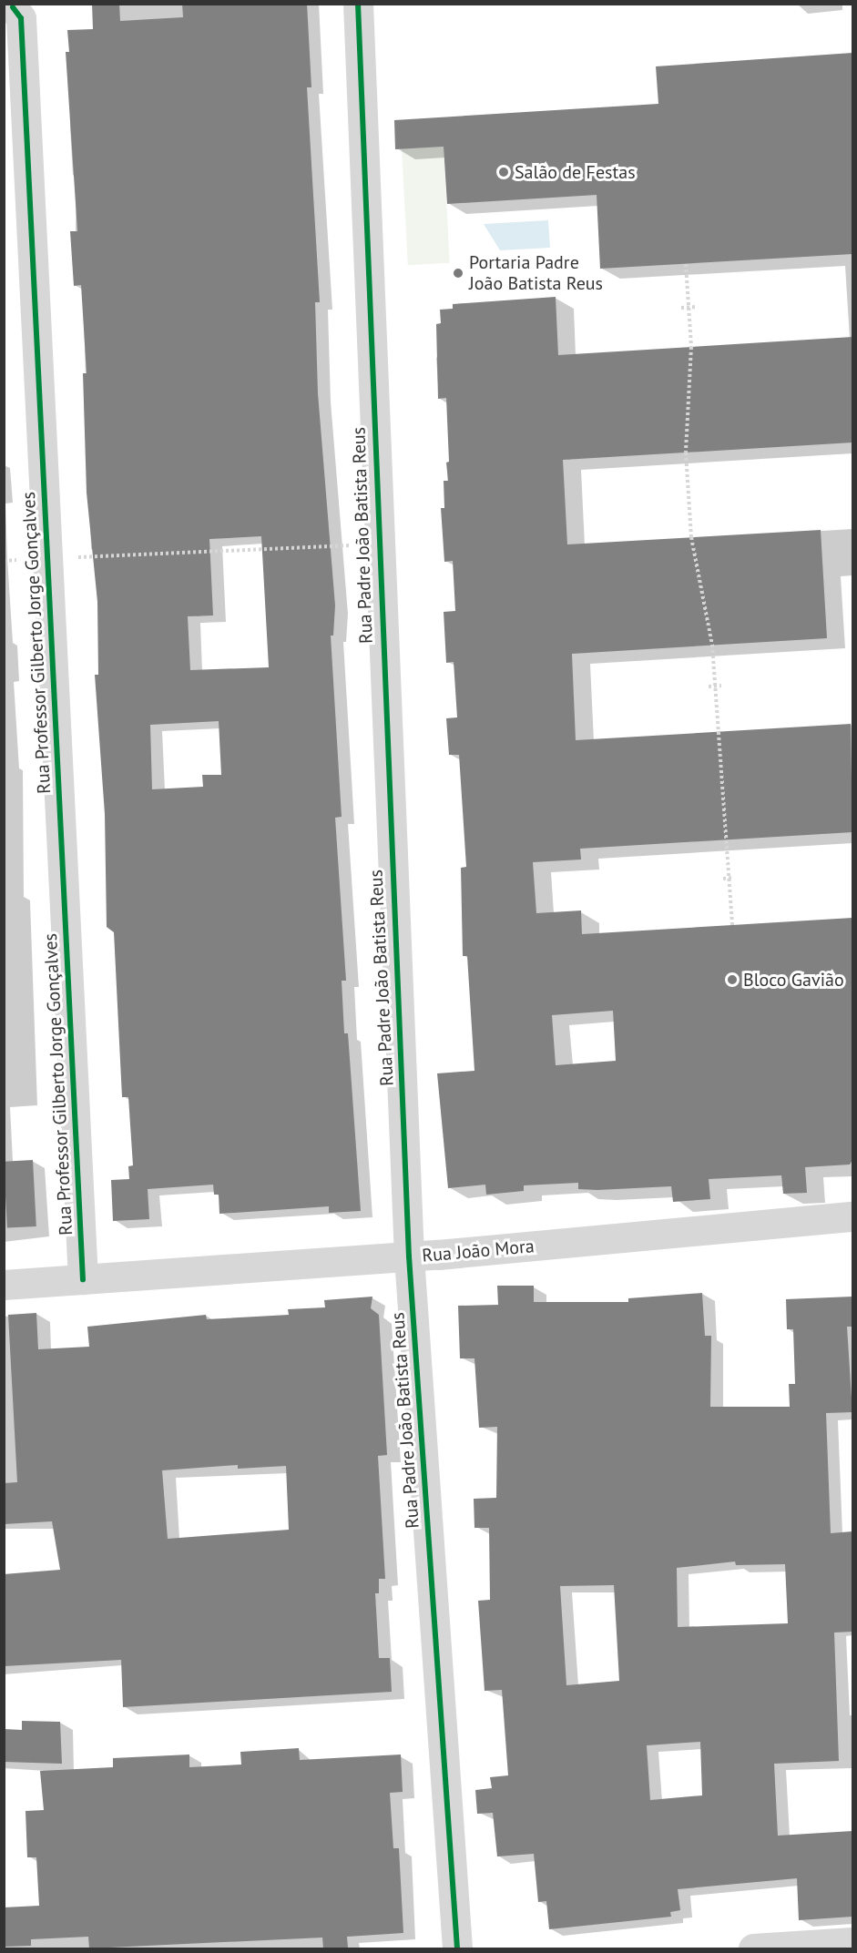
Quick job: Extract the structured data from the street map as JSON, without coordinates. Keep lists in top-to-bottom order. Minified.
{"streets":{"street":["Rua Padre João Batista Reus","Rua Professor Gilberto Jorge Gonçalves","Rua João Mora"]},"crossings":[["Rua Padre João Batista Reus","Rua João Mora"],["Rua Professor Gilberto Jorge Gonçalves","Rua João Mora"]],"places":["Salão de Festas","Portaria Padre João Batista Reus","Bloco Gavião"]}
